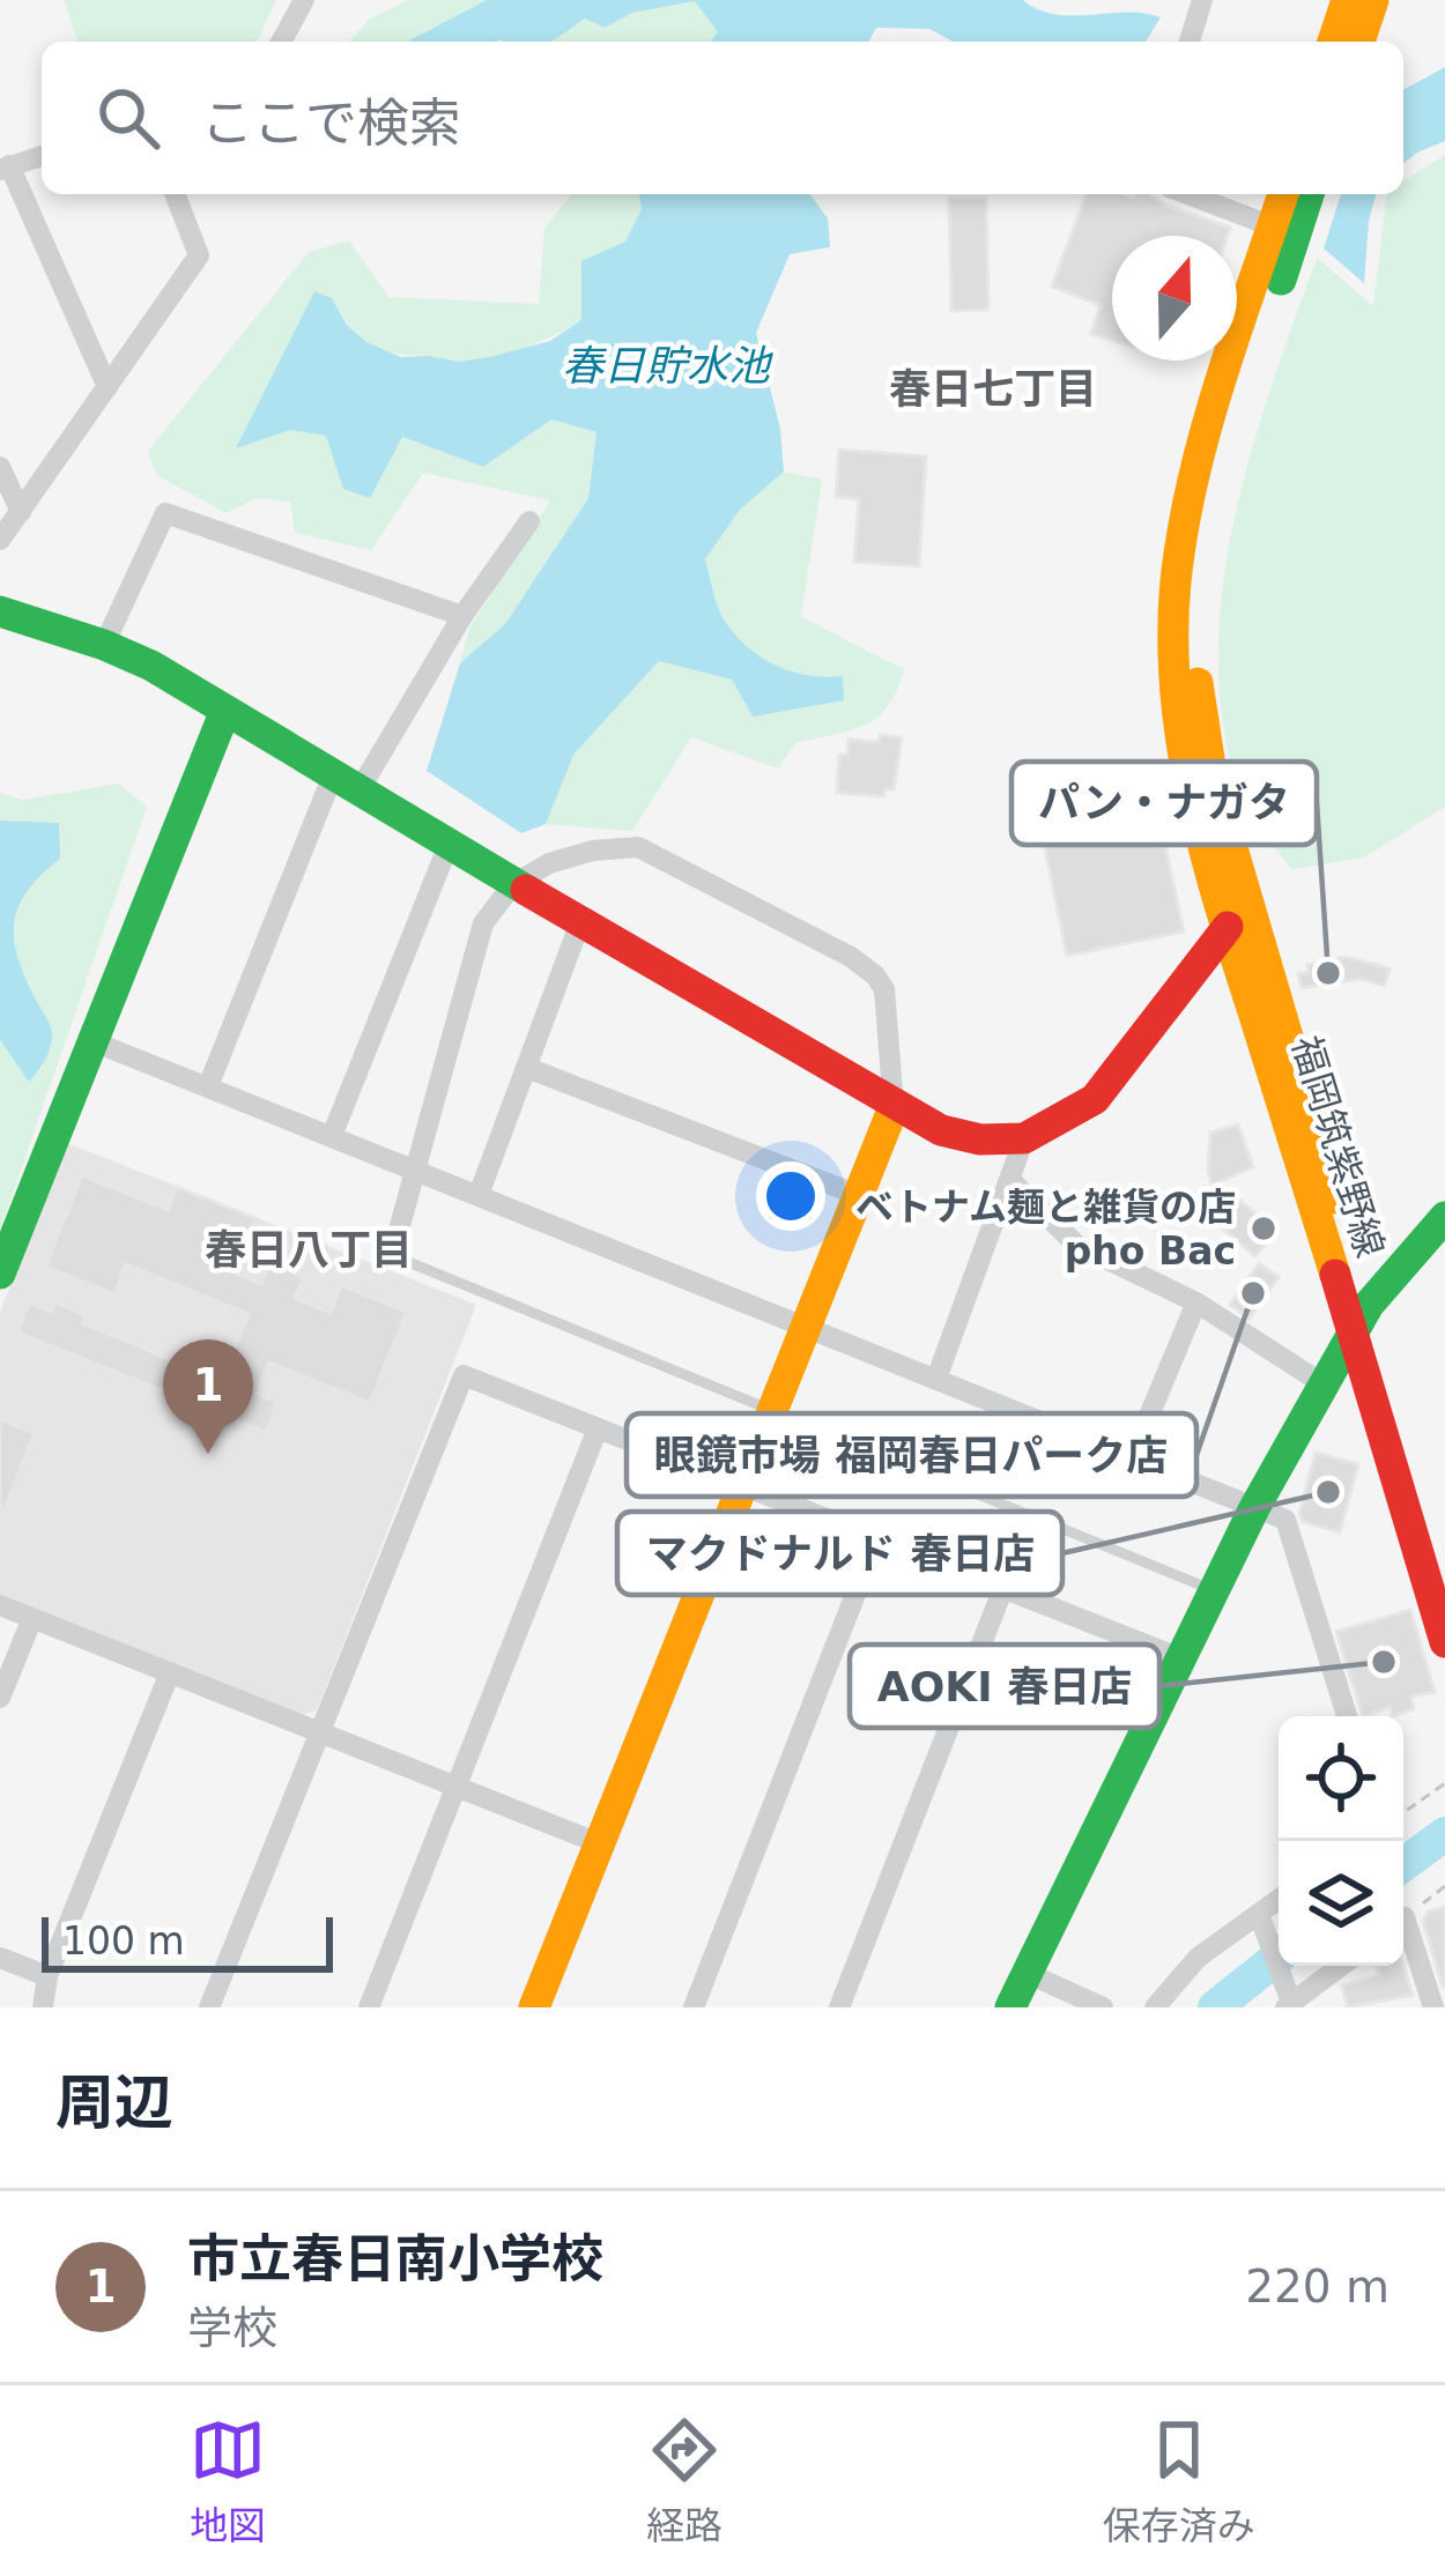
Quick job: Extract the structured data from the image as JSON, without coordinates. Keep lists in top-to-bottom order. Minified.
{"streets":{"street":["福岡筑紫野線"]},"districts":["春日七丁目","春日八丁目"],"water":["春日貯水池"],"places":["パン・ナガタ","ベトナム麺と雑貨の店 pho Bac","眼鏡市場 福岡春日パーク店","マクドナルド 春日店","AOKI 春日店"],"scale_bar":"100 m","north":"top","page":{"search":"ここで検索","pins":"1","scale":"100 m","heading":"周辺","list":[{"mark":"1","name":"市立春日南小学校","note":"学校","value":"220 m"}],"nav":["地図","経路","保存済み"]}}
